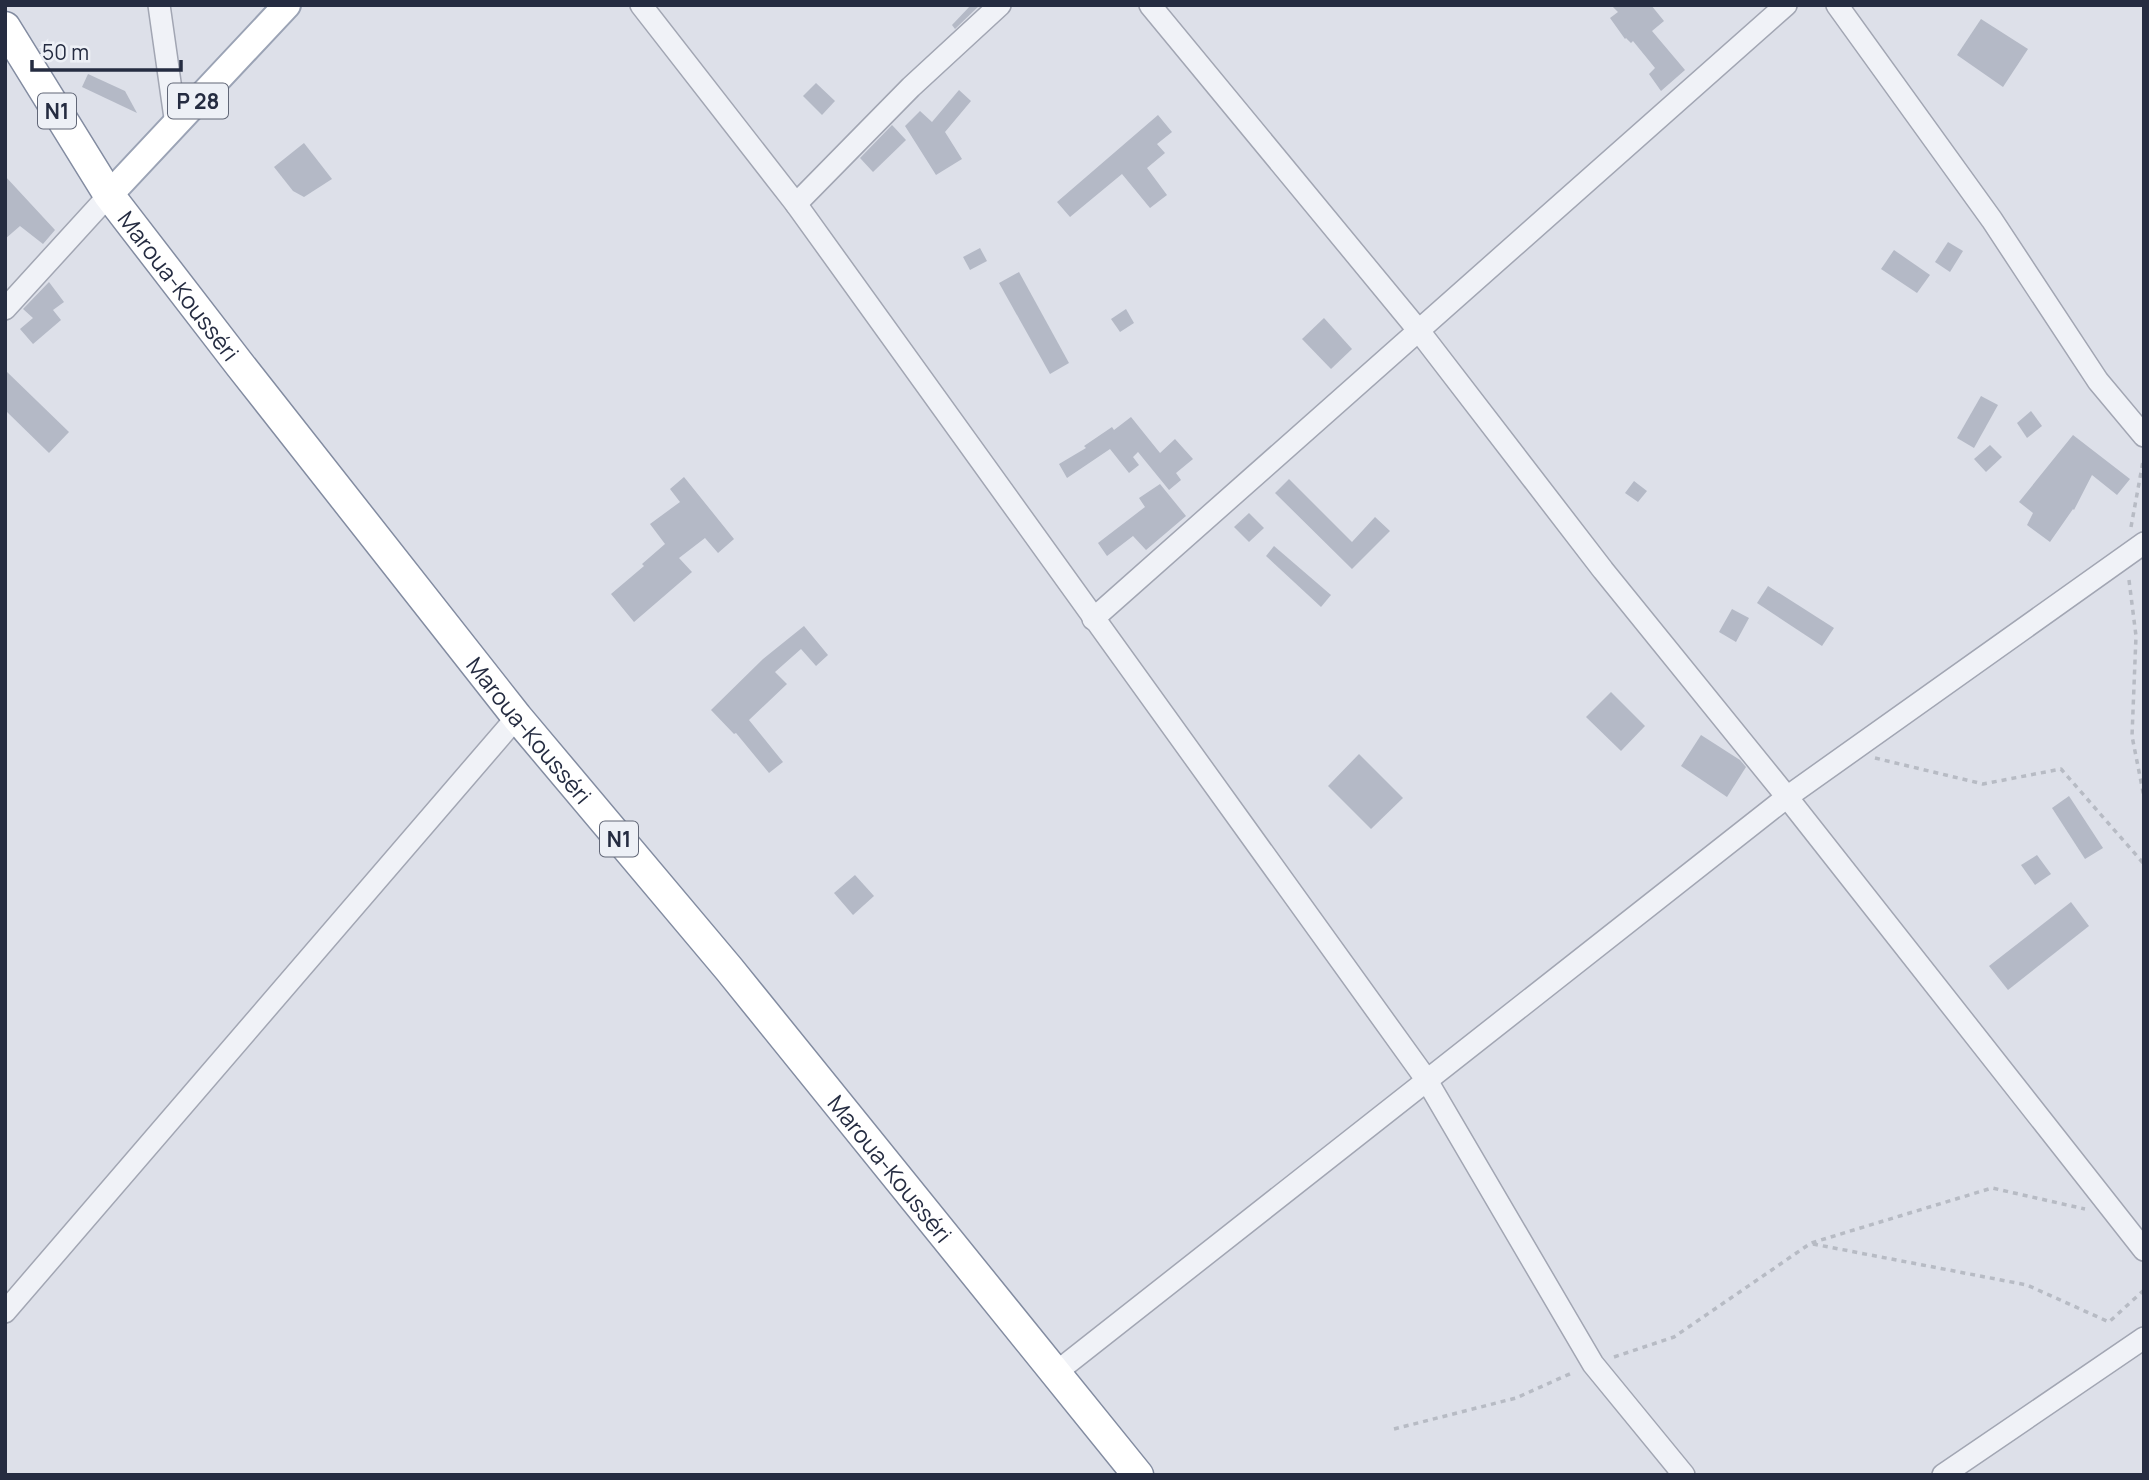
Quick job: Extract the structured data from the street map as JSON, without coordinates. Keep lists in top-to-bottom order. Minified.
{"streets":{"highway":["N1","Maroua-Kousséri"],"main road":["P 28"]},"crossings":[["P 28","Maroua-Kousséri"]],"scale_bar":"50 m"}
